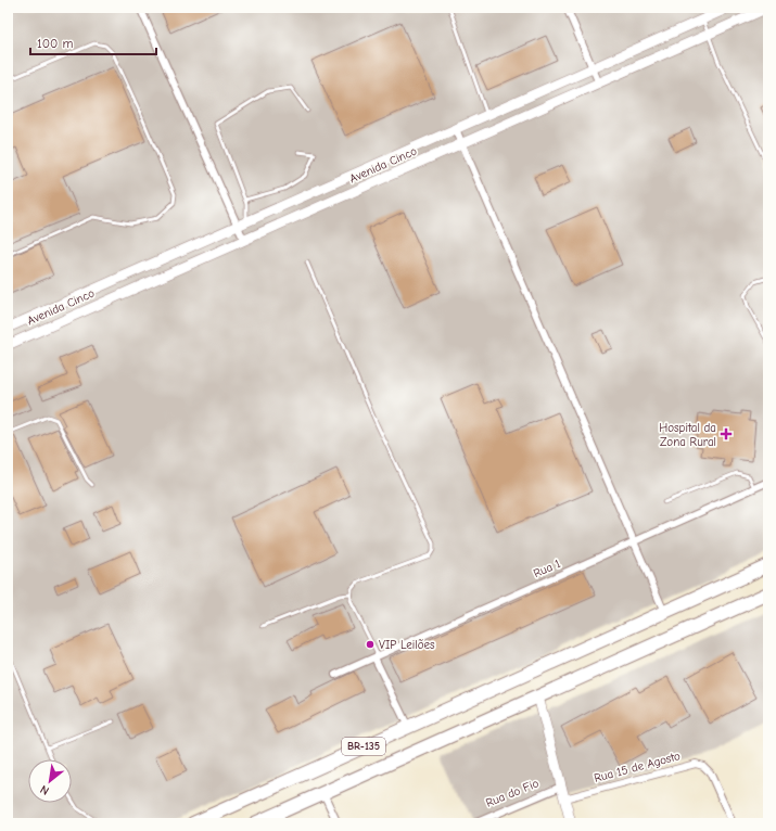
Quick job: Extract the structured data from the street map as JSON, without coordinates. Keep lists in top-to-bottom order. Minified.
{"streets":{"highway":["BR-135"],"street":["Avenida Cinco","Rua 1","Rua 15 de Agosto","Rua do Fio"]},"places":{"health":["Hospital da Zona Rural"],"other":["VIP Leilões"]},"scale_bar":"100 m","north":"bottom left"}
